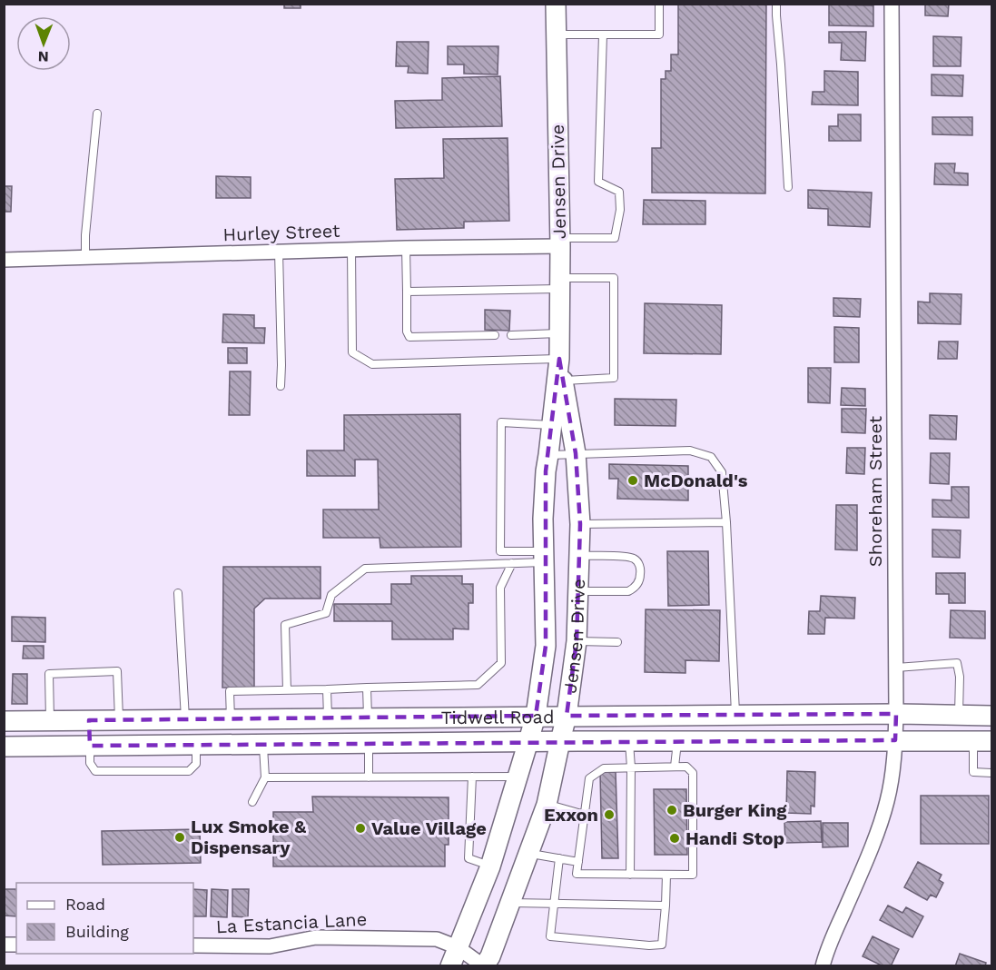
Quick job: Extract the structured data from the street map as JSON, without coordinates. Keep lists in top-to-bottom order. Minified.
{"streets":{"main road":["Jensen Drive","Tidwell Road"],"street":["Hurley Street","Shoreham Street","La Estancia Lane"]},"crossings":[["Jensen Drive","Hurley Street"],["Jensen Drive","Tidwell Road"],["Jensen Drive","La Estancia Lane"],["Shoreham Street","Tidwell Road"]],"places":["McDonald's","Burger King","Exxon","Value Village","Lux Smoke & Dispensary","Handi Stop"],"legend":["Road","Building"],"north":"bottom"}
